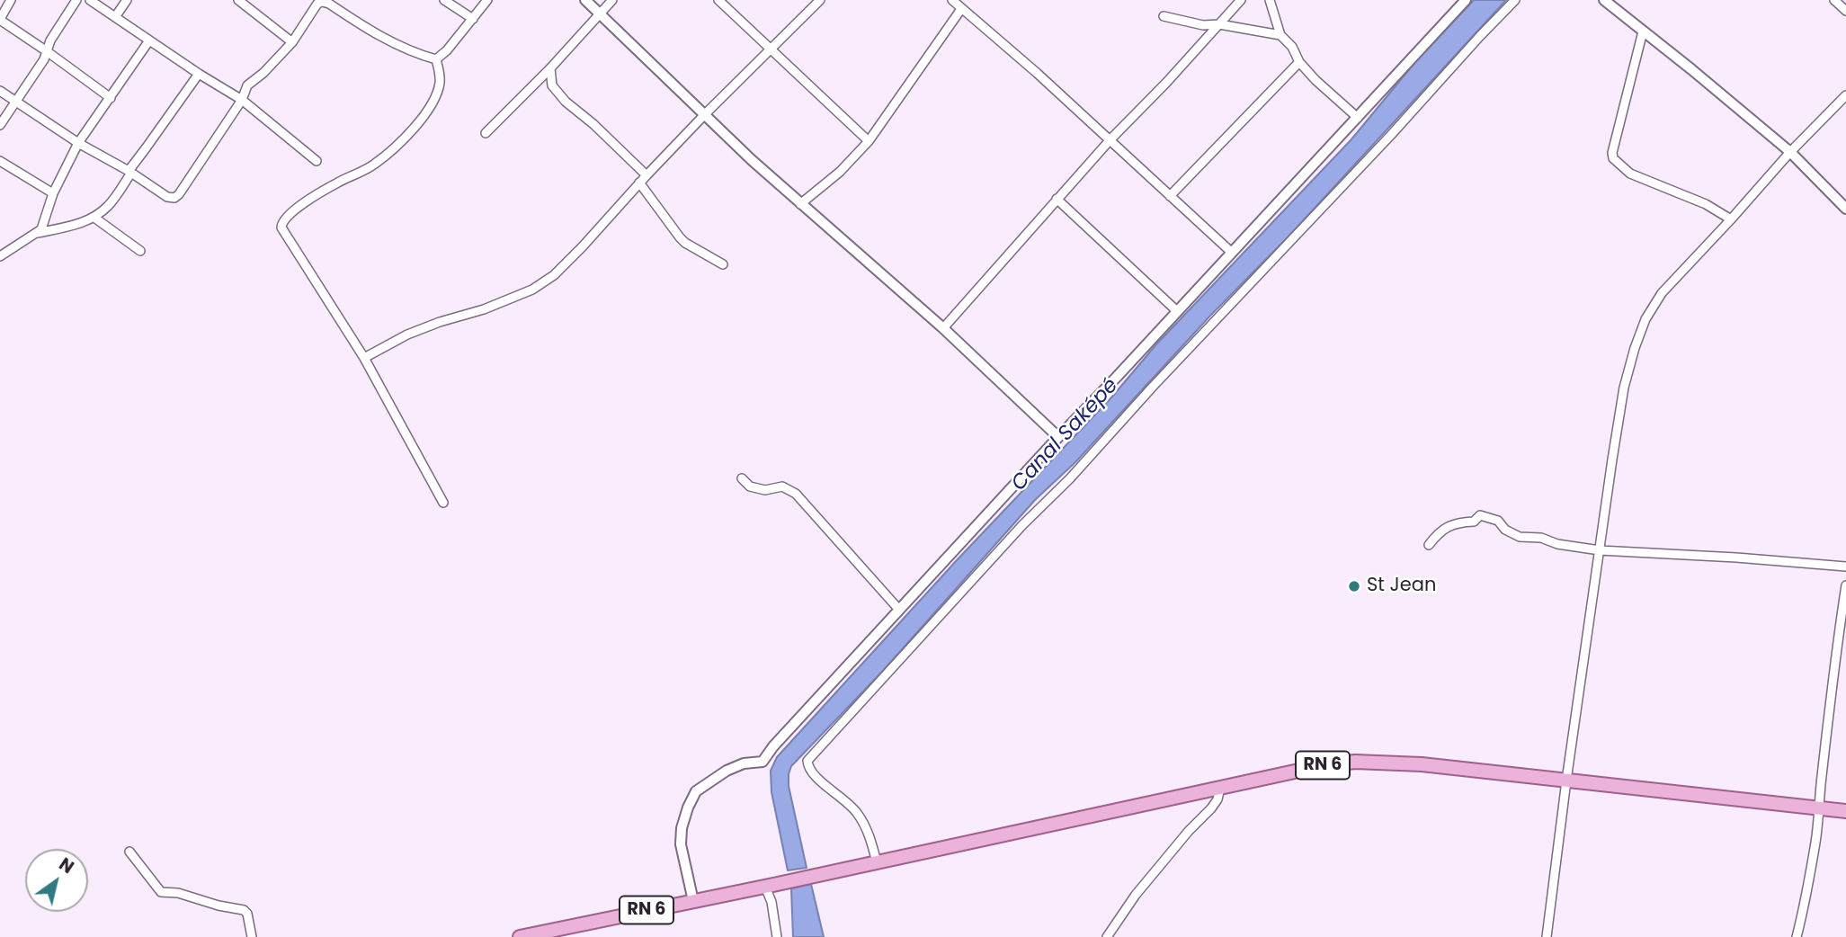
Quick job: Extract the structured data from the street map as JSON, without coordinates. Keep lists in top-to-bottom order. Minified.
{"streets":{"main road":["RN 6"]},"water":["Canal Saképé"],"places":["St Jean"],"north":"top right"}
